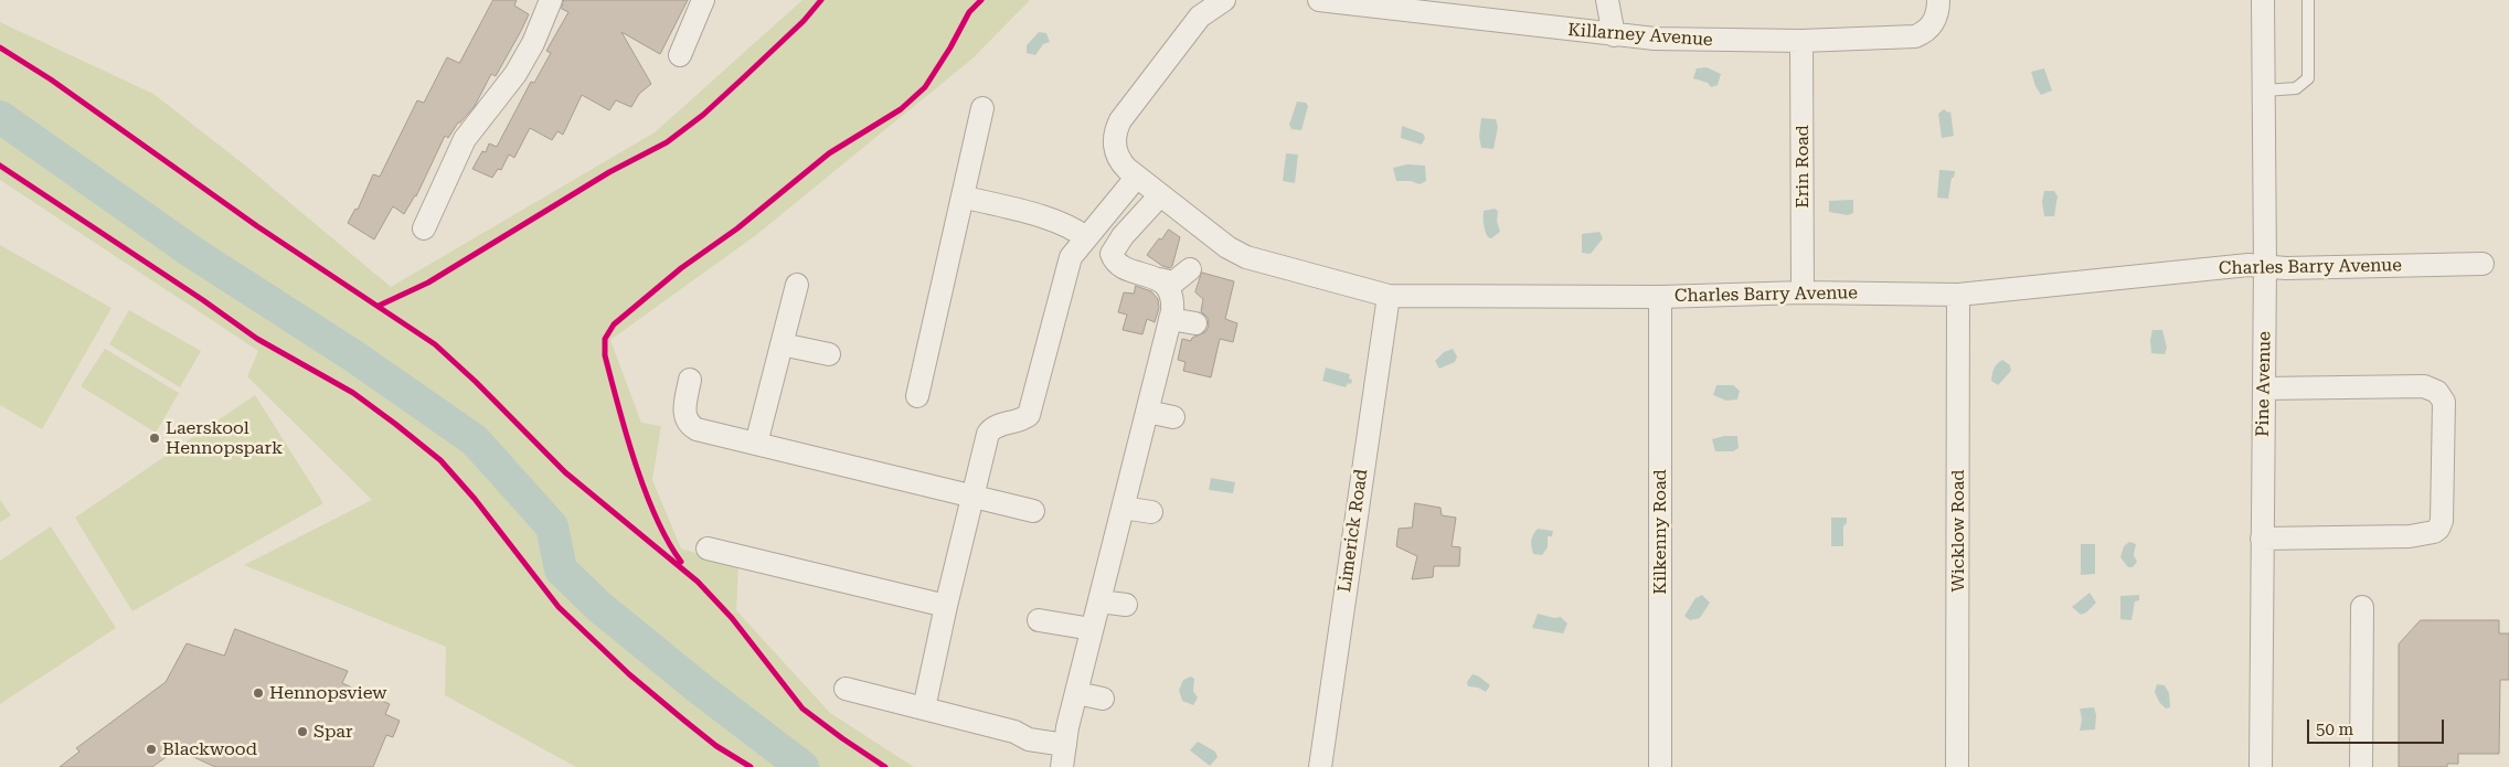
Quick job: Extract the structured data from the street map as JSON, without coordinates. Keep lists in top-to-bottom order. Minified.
{"streets":{"street":["Killarney Avenue","Erin Road","Charles Barry Avenue","Pine Avenue","Limerick Road","Wicklow Road","Kilkenny Road"]},"crossings":[["Killarney Avenue","Erin Road"],["Erin Road","Charles Barry Avenue"],["Charles Barry Avenue","Pine Avenue"],["Charles Barry Avenue","Limerick Road"],["Charles Barry Avenue","Wicklow Road"],["Charles Barry Avenue","Kilkenny Road"]],"places":["Laerskool Hennopspark","Hennopsview","Spar","Blackwood"],"scale_bar":"50 m"}
